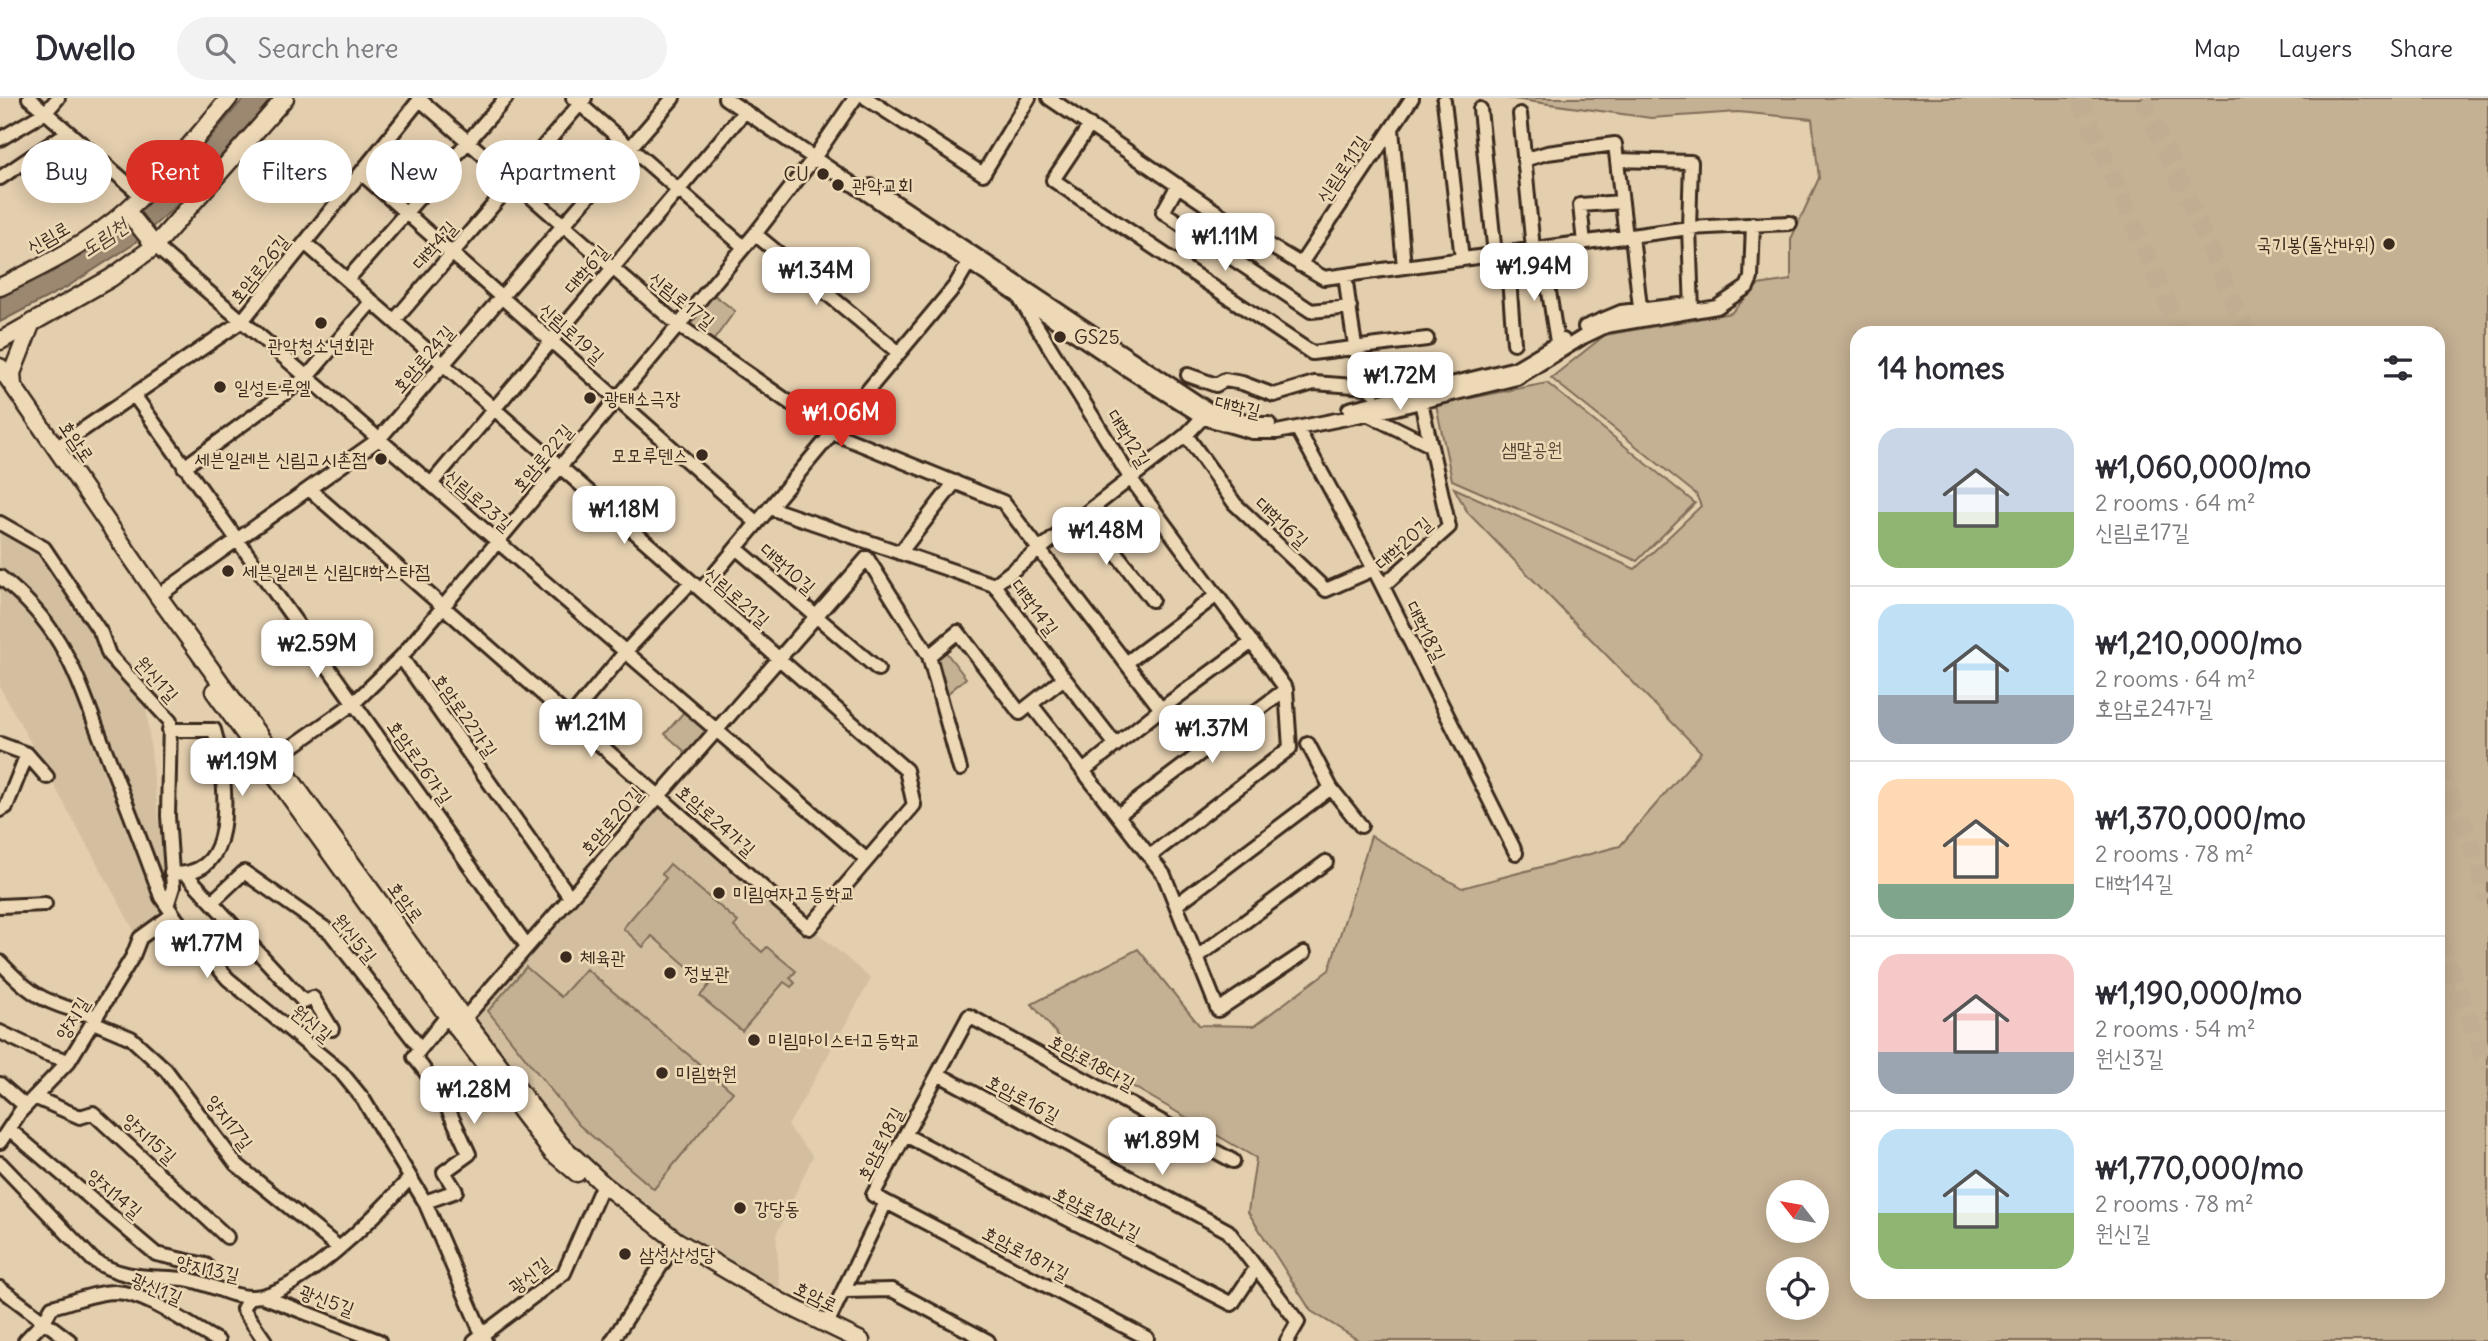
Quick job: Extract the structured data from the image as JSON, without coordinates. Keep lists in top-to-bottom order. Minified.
{"streets":{"main road":["신림로","호암로"],"street":["신림로11길","대학4길","호암로26길","대학6길","신림로17길","신림로19길","호암로24길","대학길","대학12길","호암로22길","신림로23길","대학16길","대학20길","대학10길","신림로21길","대학14길","대학18길","원신1길","호암로22가길","호암로26가길","호암로24가길","호암로20길","원신5길","양지길","원신길","호암로18다길","호암로16길","양지17길","양지15길","호암로18길","양지14길","호암로18나길","호암로18가길","양지13길","광신길","광신1길","광신5길"]},"crossings":[["대학4길","신림로19길"],["대학4길","신림로21길"],["호암로26길","신림로17길"],["호암로26길","신림로19길"],["호암로26길","호암로"],["호암로26길","신림로23길"],["호암로26길","신림로21길"],["호암로26길","호암로26가길"],["대학6길","신림로17길"],["대학6길","신림로19길"],["대학6길","대학길"],["대학6길","신림로23길"],["대학6길","신림로21길"],["신림로17길","호암로24길"],["신림로17길","호암로22길"],["신림로17길","대학10길"],["신림로17길","대학14길"],["신림로19길","호암로24길"],["신림로19길","호암로22길"],["신림로19길","대학10길"],["호암로24길","호암로"],["호암로24길","신림로23길"],["호암로24길","신림로21길"],["호암로24길","호암로26가길"],["호암로24길","호암로24가길"],["대학길","대학12길"],["대학길","호암로22길"],["대학길","대학10길"],["대학길","대학14길"],["대학길","대학18길"],["대학12길","대학14길"],["호암로","호암로22길"],["호암로","호암로20길"],["호암로","호암로18길"],["호암로","광신길"],["호암로22길","신림로23길"],["호암로22길","신림로21길"],["호암로22길","호암로22가길"],["호암로22길","호암로26가길"],["호암로22길","호암로24가길"],["신림로23길","신림로21길"],["신림로23길","호암로24가길"],["신림로23길","호암로20길"],["대학16길","대학14길"],["대학16길","대학18길"],["대학20길","대학18길"],["대학10길","신림로21길"],["대학10길","호암로20길"],["신림로21길","호암로24가길"],["신림로21길","호암로20길"],["원신1길","양지길"],["원신1길","원신길"],["호암로22가길","호암로20길"],["호암로26가길","호암로20길"],["호암로24가길","호암로20길"],["호암로20길","원신5길"],["양지길","원신길"],["양지길","양지17길"],["양지길","양지15길"],["양지길","양지14길"],["원신길","양지13길"],["원신길","광신길"],["호암로18다길","호암로18길"],["호암로16길","호암로18길"],["호암로16길","호암로18나길"],["양지17길","양지13길"],["호암로18길","호암로18나길"],["호암로18길","호암로18가길"],["양지13길","광신5길"]],"water":["도림천"],"parks":["샘말공원"],"places":["CU","관악교회","국기봉(돌산바위)","관악청소년회관","GS25","일성트루엘","광태소극장","모모루덴스","세븐일레븐 신림고시촌점","세븐일레븐 신림대학스타점","미림여자고등학교","체육관","정보관","미림마이스터고등학교","미림학원","강당동","삼성산성당"],"north":"top left","page":{"header":"Dwello","search":"Search here","nav":["Map","Layers","Share"],"chip":["Buy","Rent","Filters","New","Apartment"],"price":["₩1.11M","₩1.94M","₩1.34M","₩1.72M","₩1.06M","₩1.18M","₩1.48M","₩2.59M","₩1.21M","₩1.37M","₩1.19M","₩1.77M","₩1.28M","₩1.89M"],"heading":"14 homes","list":[{"name":"₩1,060,000/mo","note":"2 rooms · 64 m² · 신림로17길"},{"name":"₩1,210,000/mo","note":"2 rooms · 64 m² · 호암로24가길"},{"name":"₩1,370,000/mo","note":"2 rooms · 78 m² · 대학14길"},{"name":"₩1,190,000/mo","note":"2 rooms · 54 m² · 원신3길"},{"name":"₩1,770,000/mo","note":"2 rooms · 78 m² · 원신길"}]}}
